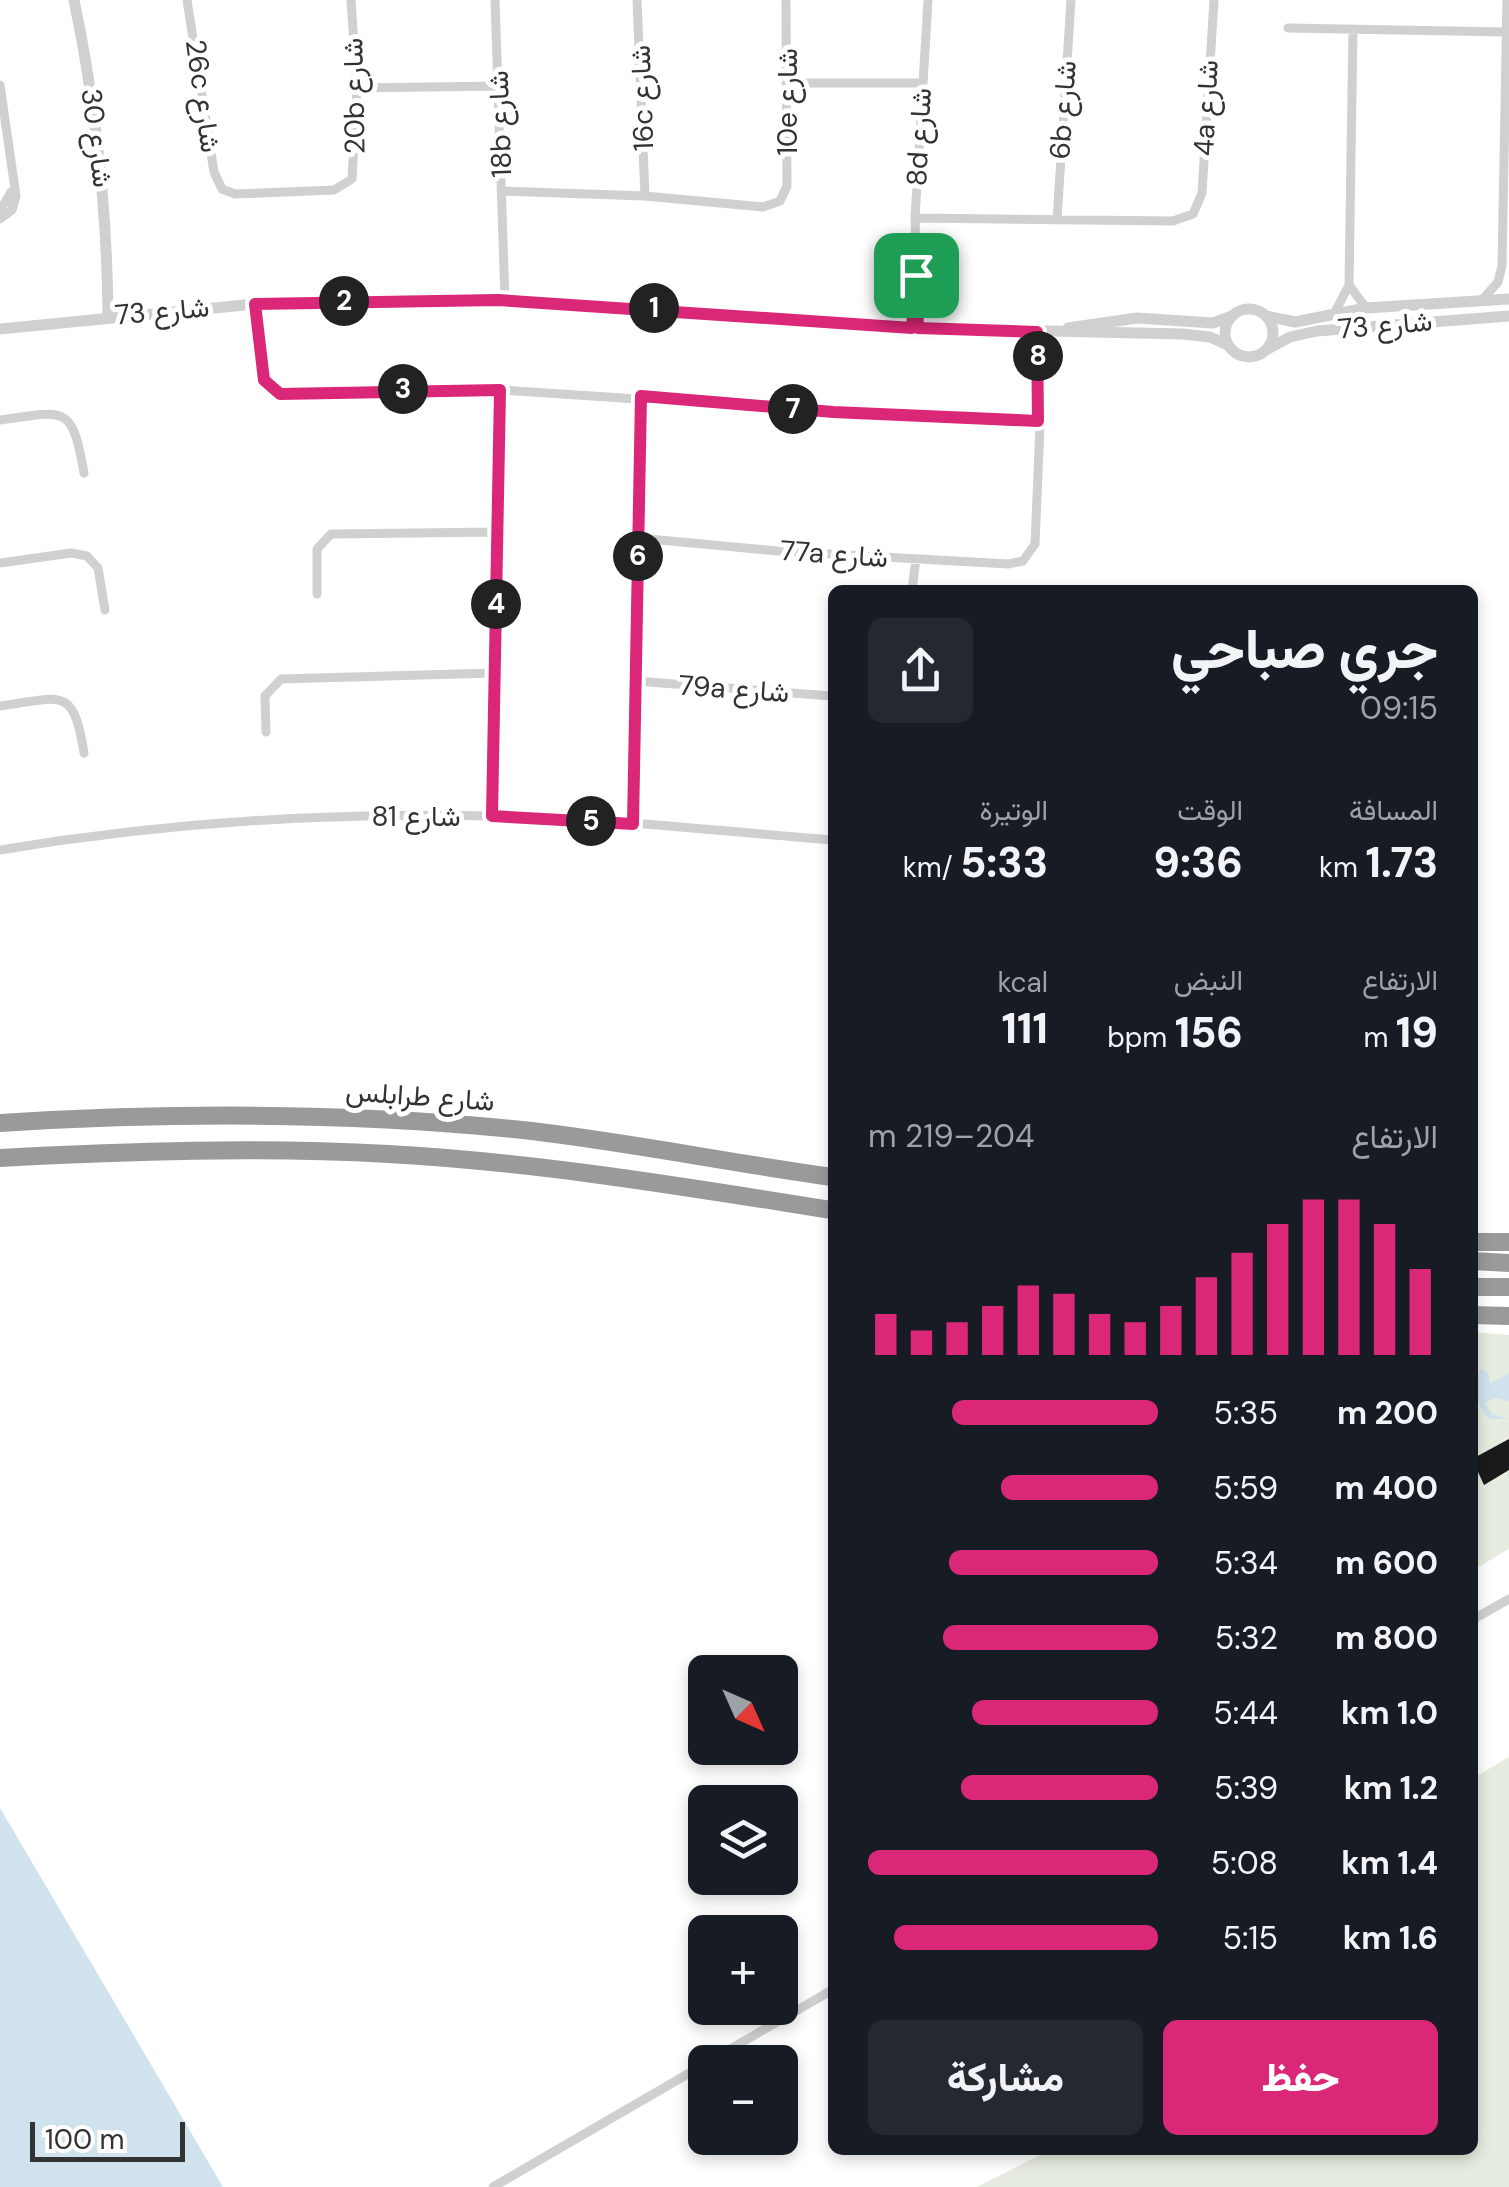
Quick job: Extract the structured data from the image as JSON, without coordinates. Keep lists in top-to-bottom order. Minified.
{"streets":{"highway":["شارع طرابلس"],"street":["26c شارع","20b شارع","16c شارع","10e شارع","4a شارع","6b شارع","18b شارع","8d شارع","شارع 30","شارع 73","77a شارع","79a شارع","شارع 81"]},"crossings":[["26c شارع","20b شارع"],["16c شارع","10e شارع"],["4a شارع","6b شارع"],["18b شارع","شارع 73"],["8d شارع","شارع 73"],["شارع 30","شارع 73"]],"scale_bar":"100 m","north":"bottom right","page":{"pins":["2","1","8","3","7","6","4","5"],"heading":["جري صباحي","09:15"],"stats":[["المسافة","1.73 km"],["الوقت","9:36"],["الوتيرة","5:33 /km"],["الارتفاع","19 m"],["النبض","156 bpm"],["kcal","111"]],"chart":["الارتفاع","204–219 m"],"list":[{"name":"200 m","note":"5:35"},{"name":"400 m","note":"5:59"},{"name":"600 m","note":"5:34"},{"name":"800 m","note":"5:32"},{"name":"1.0 km","note":"5:44"},{"name":"1.2 km","note":"5:39"},{"name":"1.4 km","note":"5:08"},{"name":"1.6 km","note":"5:15"}],"map_buttons":["+","−"],"buttons":["حفظ","مشاركة"],"scale":"100 m"}}
